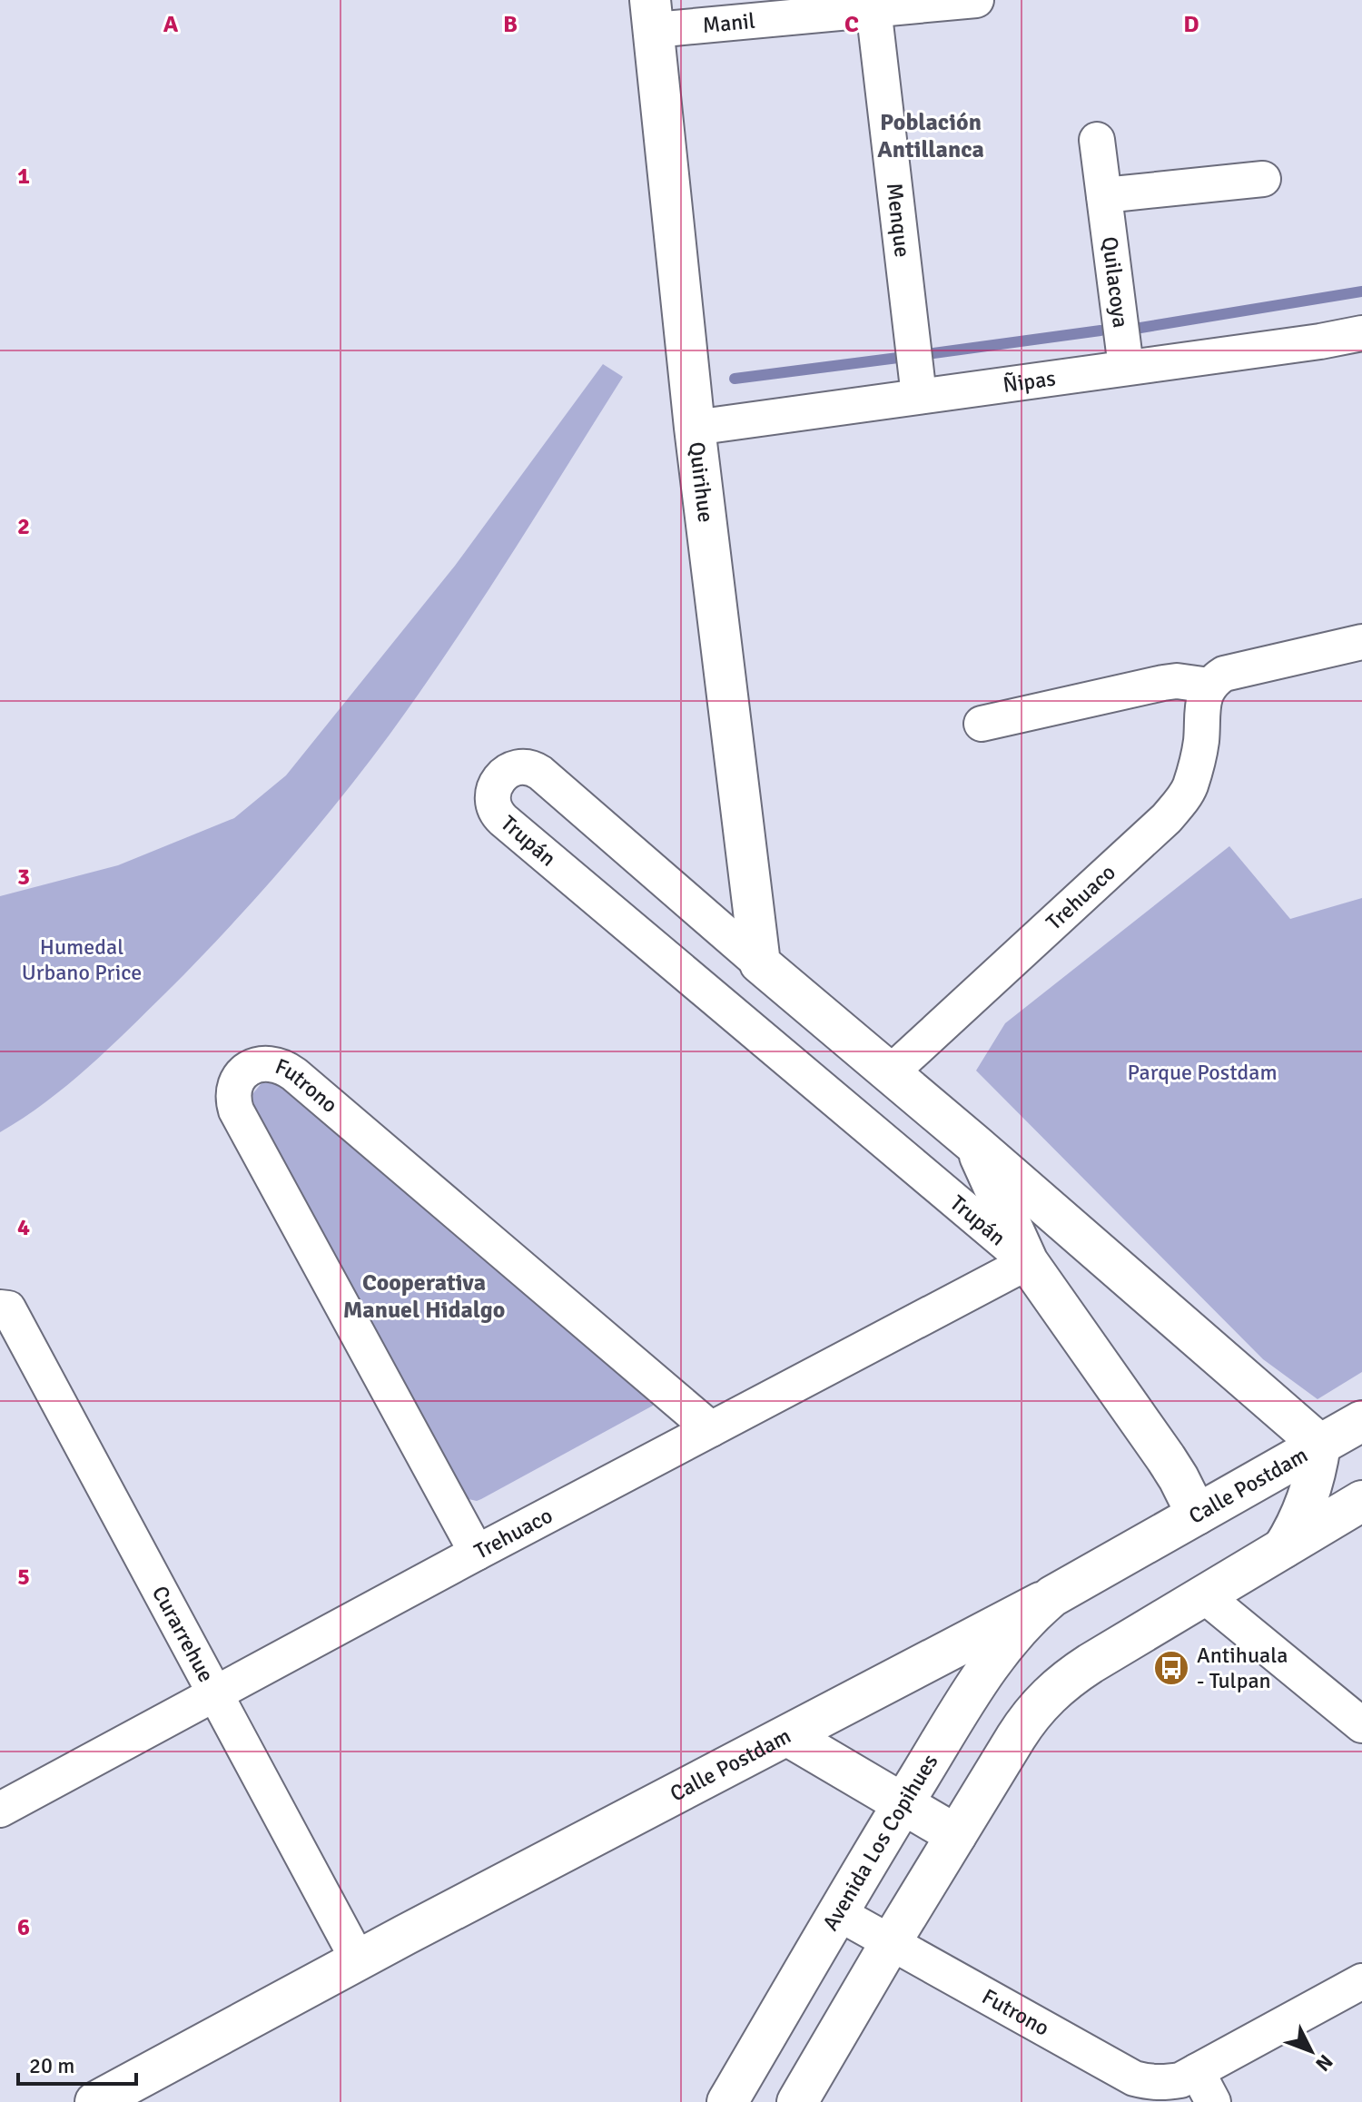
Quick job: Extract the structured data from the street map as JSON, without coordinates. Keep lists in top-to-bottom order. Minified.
{"streets":{"street":["Manil","Menque","Quilacoya","Ñipas","Quirihue","Trupán","Trehuaco","Futrono","Calle Postdam","Curarrehue","Avenida Los Copihues"]},"crossings":[["Manil","Menque"],["Manil","Quirihue"],["Menque","Ñipas"],["Quilacoya","Ñipas"],["Ñipas","Quirihue"],["Quirihue","Trupán"],["Trupán","Trehuaco"],["Trupán","Calle Postdam"],["Trehuaco","Futrono"],["Trehuaco","Curarrehue"],["Futrono","Avenida Los Copihues"],["Calle Postdam","Curarrehue"],["Calle Postdam","Avenida Los Copihues"]],"districts":["Población Antillanca","Cooperativa Manuel Hidalgo"],"parks":["Humedal Urbano Price","Parque Postdam"],"places":{"bus stop":["Antihuala - Tulpan"]},"scale_bar":"20 m","north":"bottom right","grid":{"columns":["A","B","C","D"],"rows":["1","2","3","4","5","6"]}}
